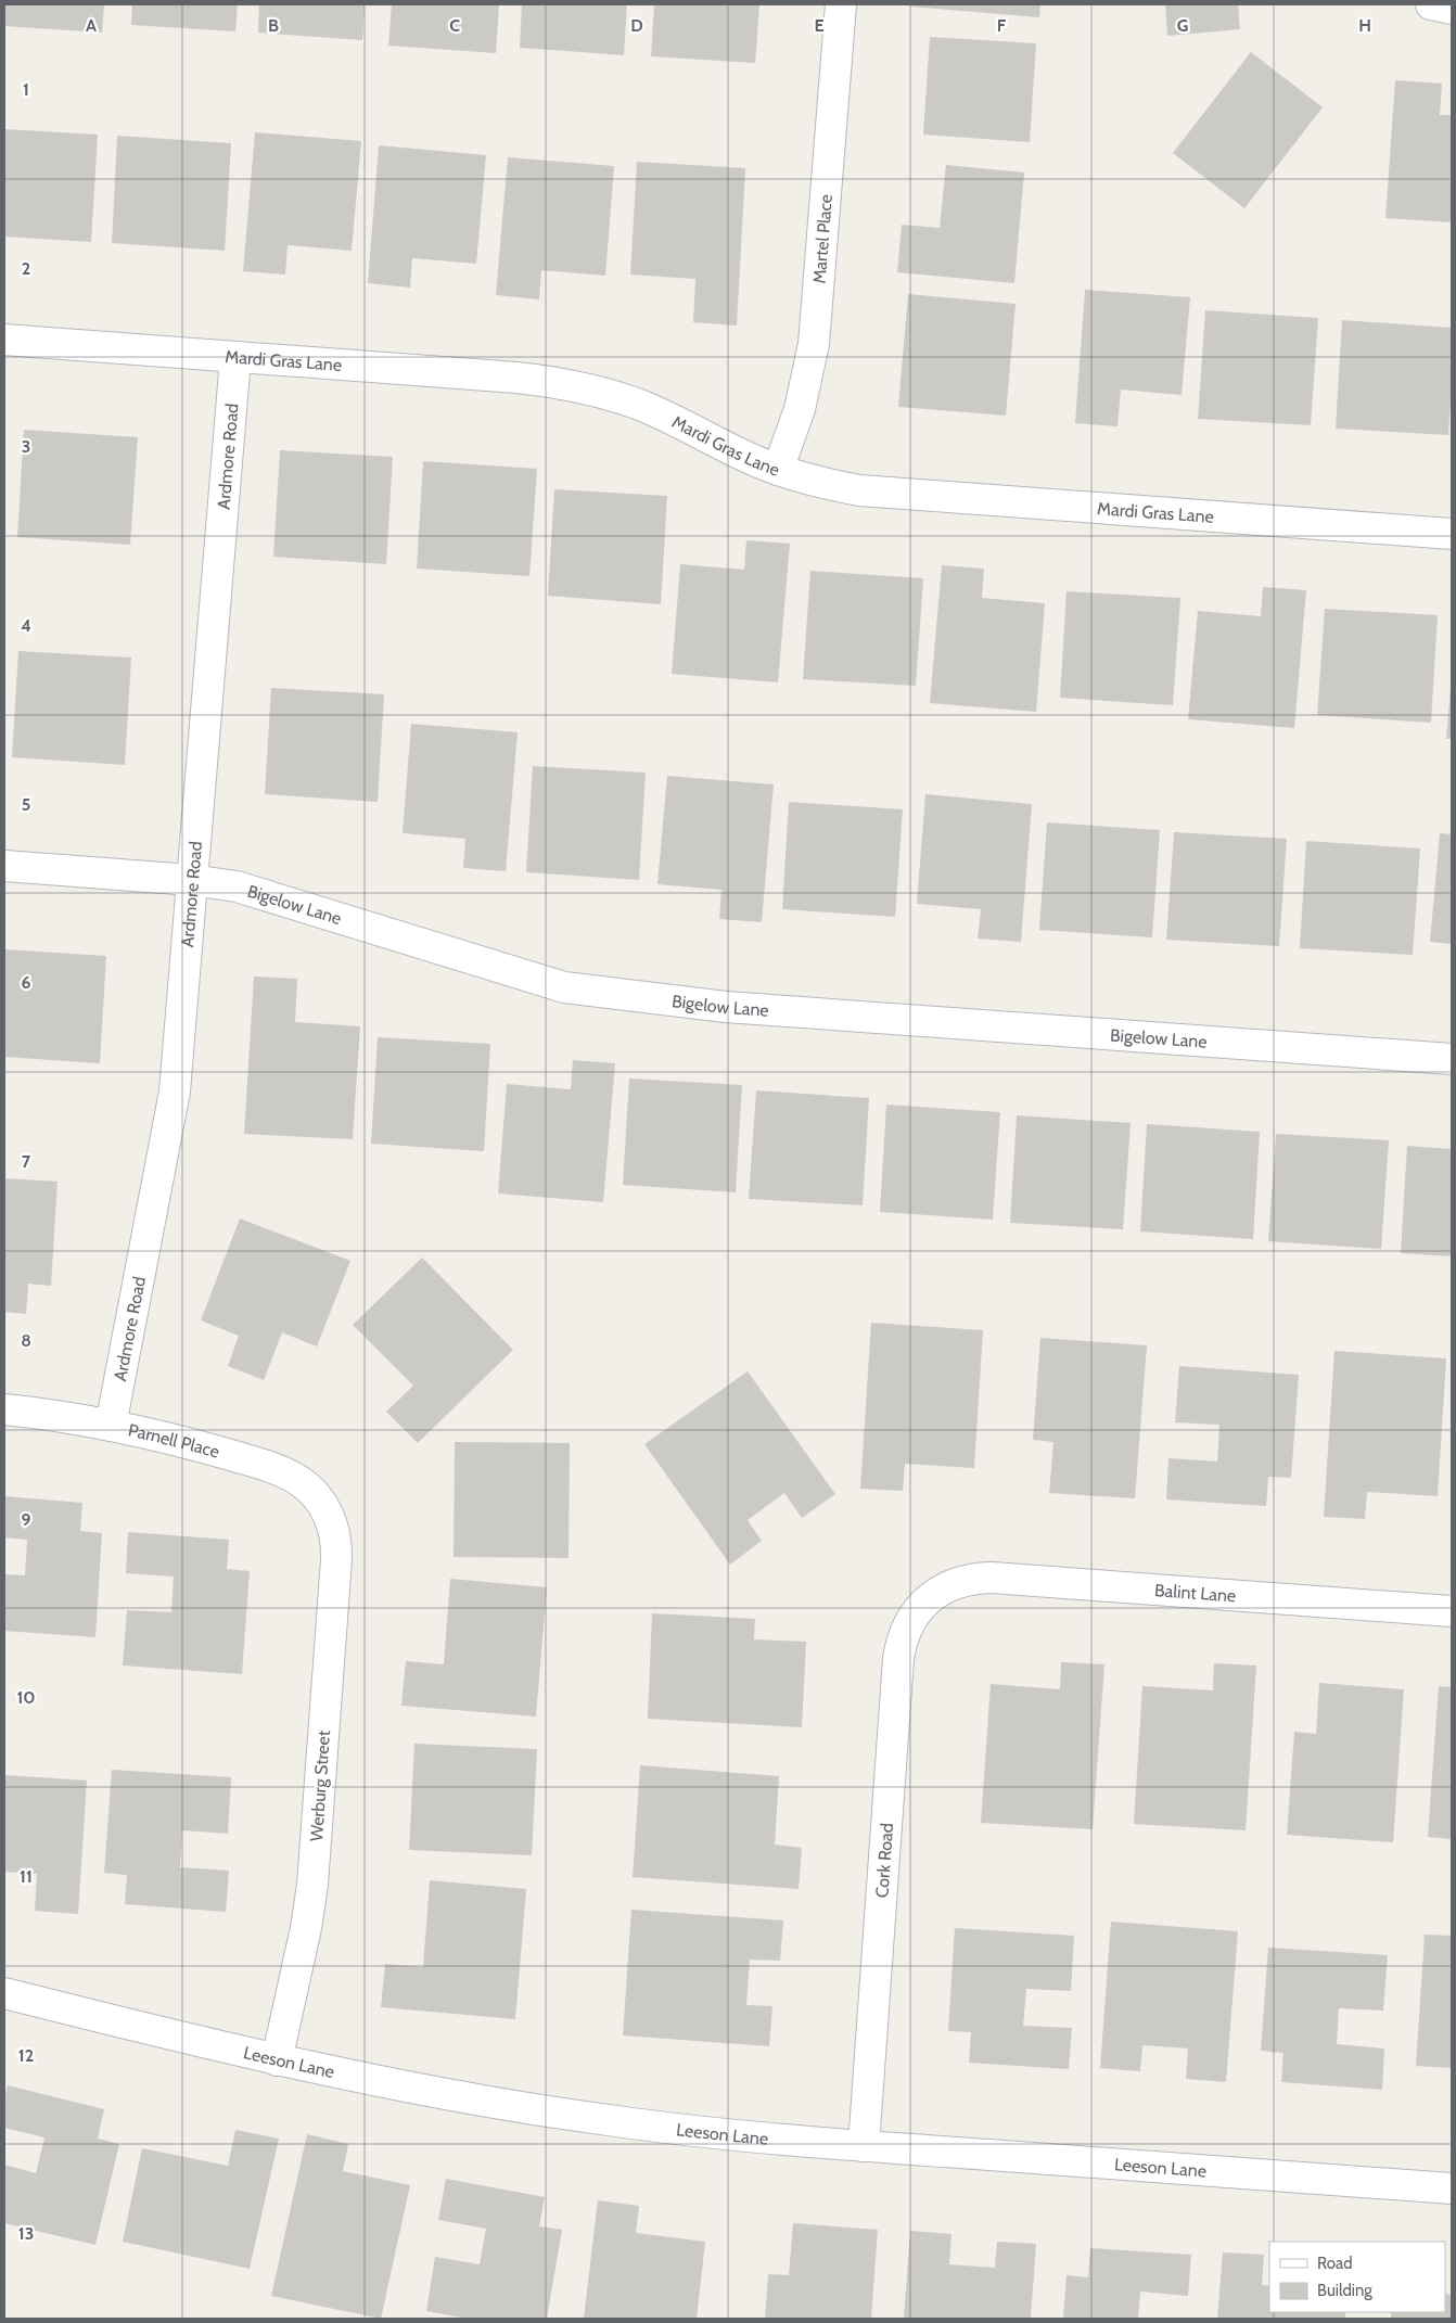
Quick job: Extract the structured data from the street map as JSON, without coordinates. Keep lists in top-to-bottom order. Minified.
{"streets":{"street":["Martel Place","Mardi Gras Lane","Ardmore Road","Bigelow Lane","Parnell Place","Balint Lane","Werburg Street","Cork Road","Leeson Lane"]},"crossings":[["Martel Place","Mardi Gras Lane"],["Mardi Gras Lane","Ardmore Road"],["Ardmore Road","Bigelow Lane"],["Ardmore Road","Parnell Place"],["Parnell Place","Werburg Street"],["Balint Lane","Cork Road"],["Werburg Street","Leeson Lane"],["Cork Road","Leeson Lane"]],"legend":["Road","Building"],"grid":{"columns":["A","B","C","D","E","F","G","H"],"rows":["1","2","3","4","5","6","7","8","9","10","11","12","13"]}}
